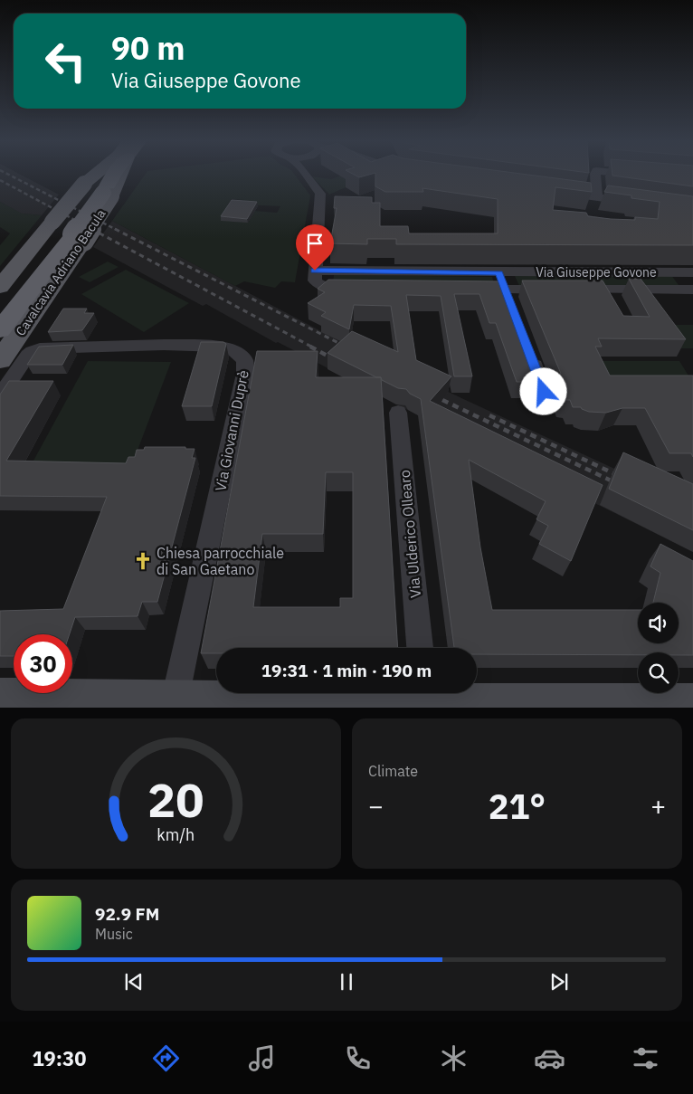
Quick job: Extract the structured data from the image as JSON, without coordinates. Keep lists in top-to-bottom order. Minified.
{"streets":{"highway":["Cavalcavia Adriano Bacula"],"street":["Via Giuseppe Govone","Via Giovanni Duprè","Via Ulderico Ollearo"]},"places":{"church":["Chiesa parrocchiale di San Gaetano"]},"page":{"turn":["90 m","Via Giuseppe Govone"],"limit":"30","trip":"19:31 · 1 min · 190 m","tile":"Climate","heat":["−","21°","+"],"song":["92.9 FM","Music"],"tabs":"19:30","gauge":["20","km/h"]}}
